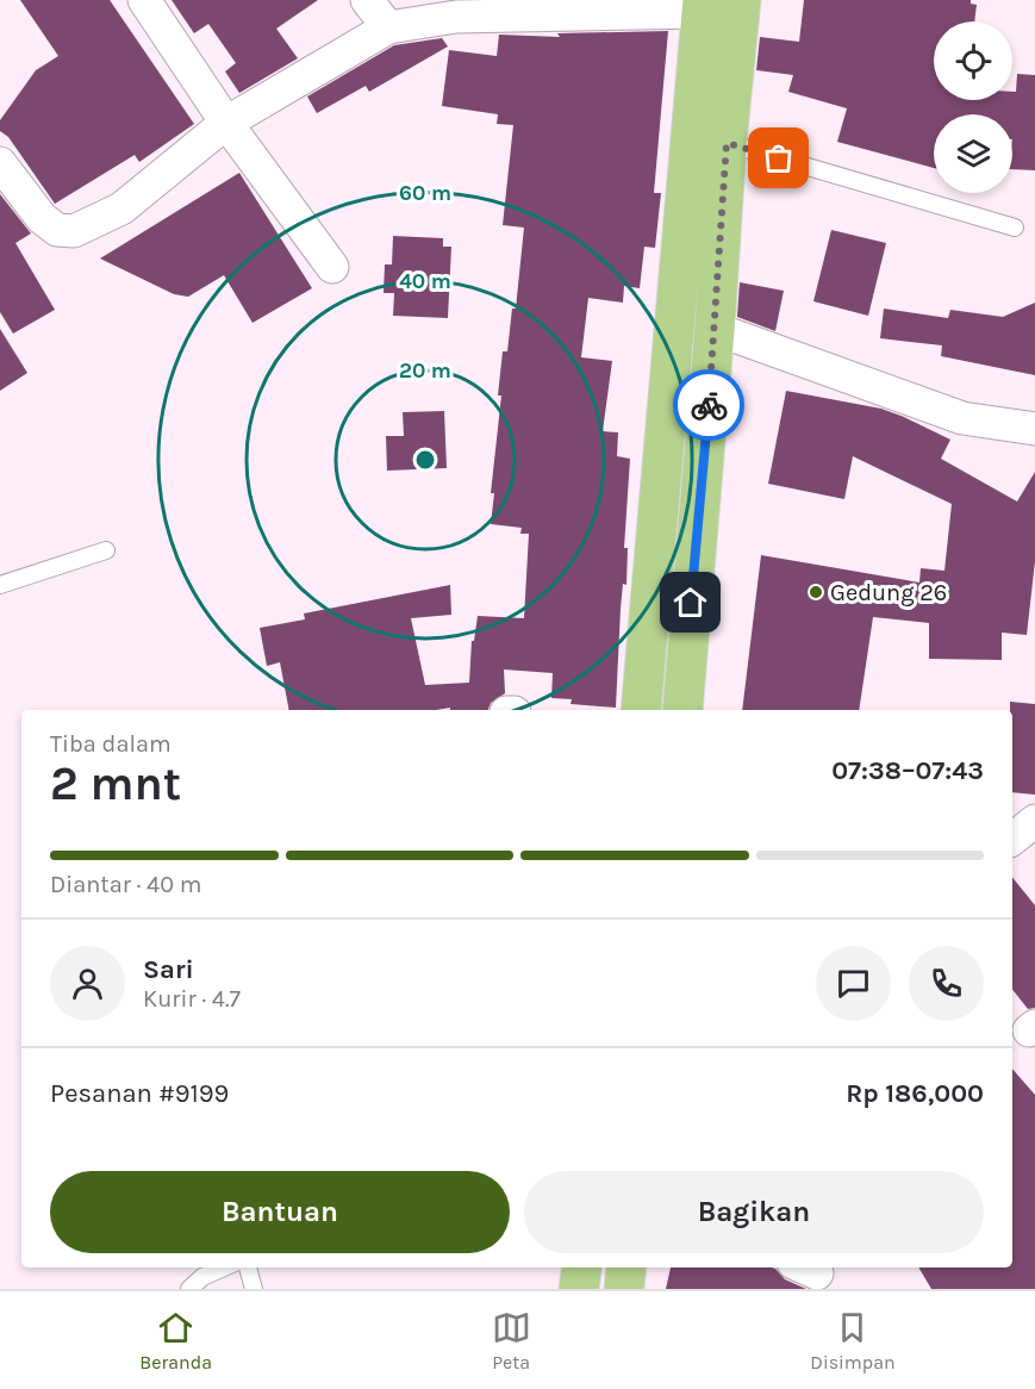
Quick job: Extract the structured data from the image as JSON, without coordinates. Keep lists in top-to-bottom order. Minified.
{"places":["Gedung 26"],"page":{"heading":["2 mnt","Tiba dalam","07:38–07:43"],"panel":["Sari","Kurir · 4.7","Pesanan #9199","Rp 186,000"],"bar":"Diantar · 40 m","buttons":["Bantuan","Bagikan"],"tabs":["Beranda","Peta","Disimpan"]},"rings":["60 m","40 m","20 m"]}
